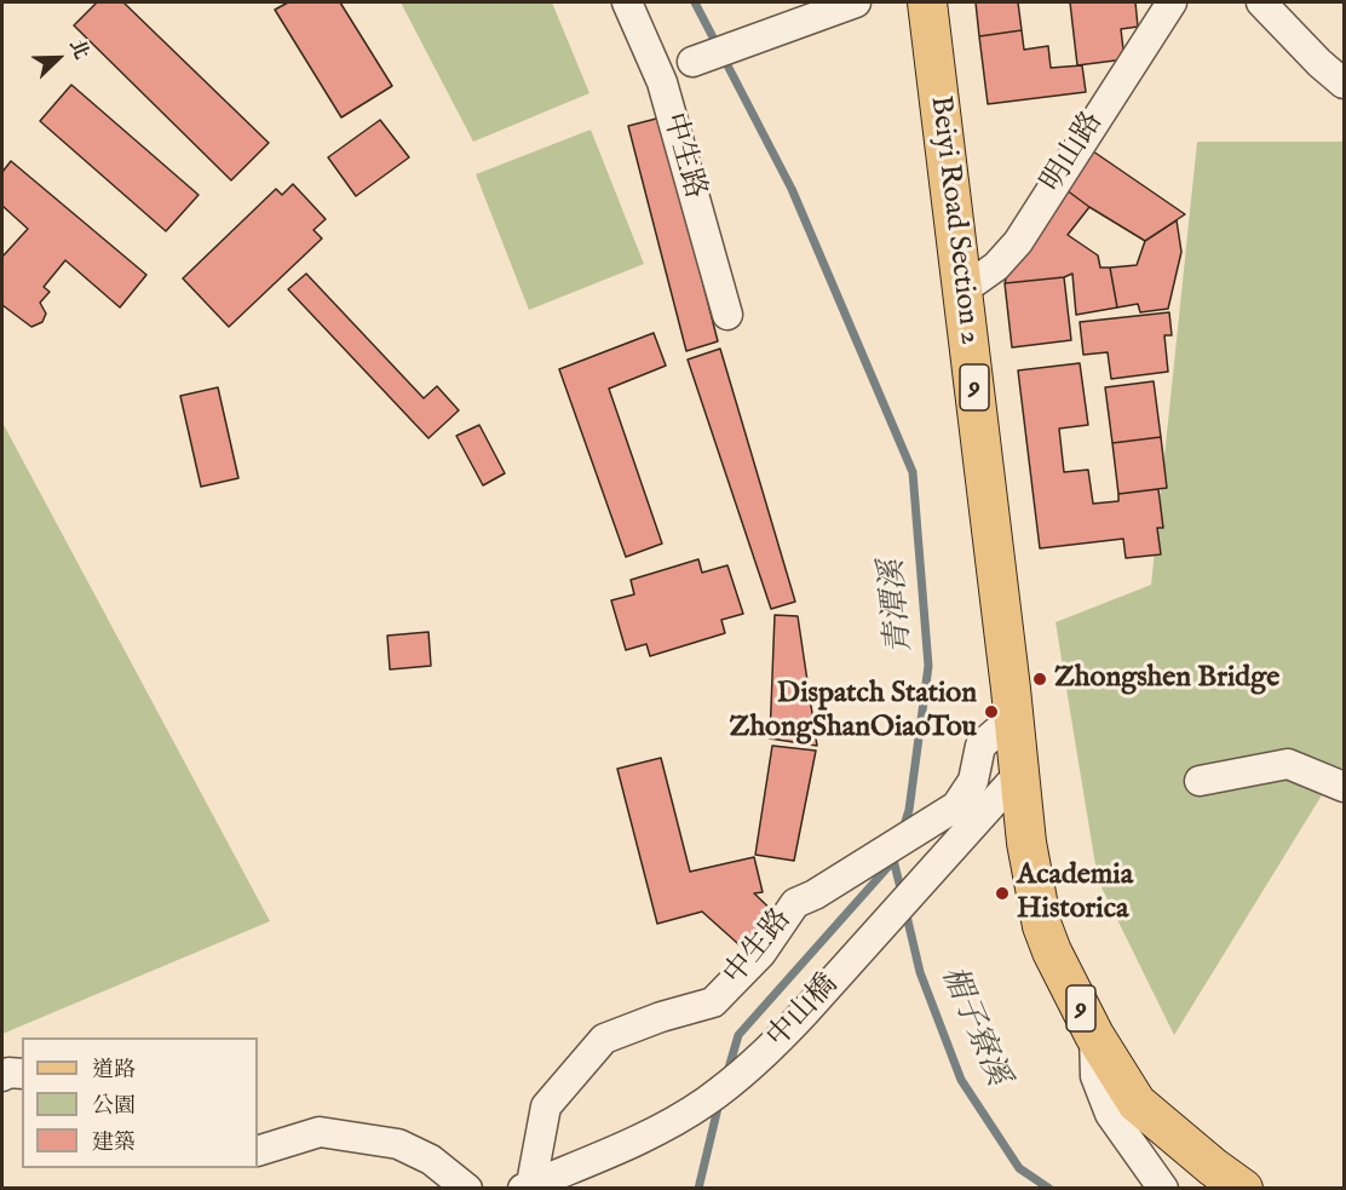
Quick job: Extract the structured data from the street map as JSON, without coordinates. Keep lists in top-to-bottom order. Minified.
{"streets":{"main road":["Beiyi Road Section 2","9"],"street":["明山路","中生路","中山橋"]},"crossings":[["明山路","Beiyi Road Section 2"],["中生路","Beiyi Road Section 2"],["中生路","中山橋"],["Beiyi Road Section 2","中山橋"]],"water":["青潭溪","楣子寮溪"],"places":["Zhongshen Bridge","Dispatch Station ZhongShanOiaoTou","Academia Historica"],"legend":["道路","公園","建築"],"north":"top right"}
